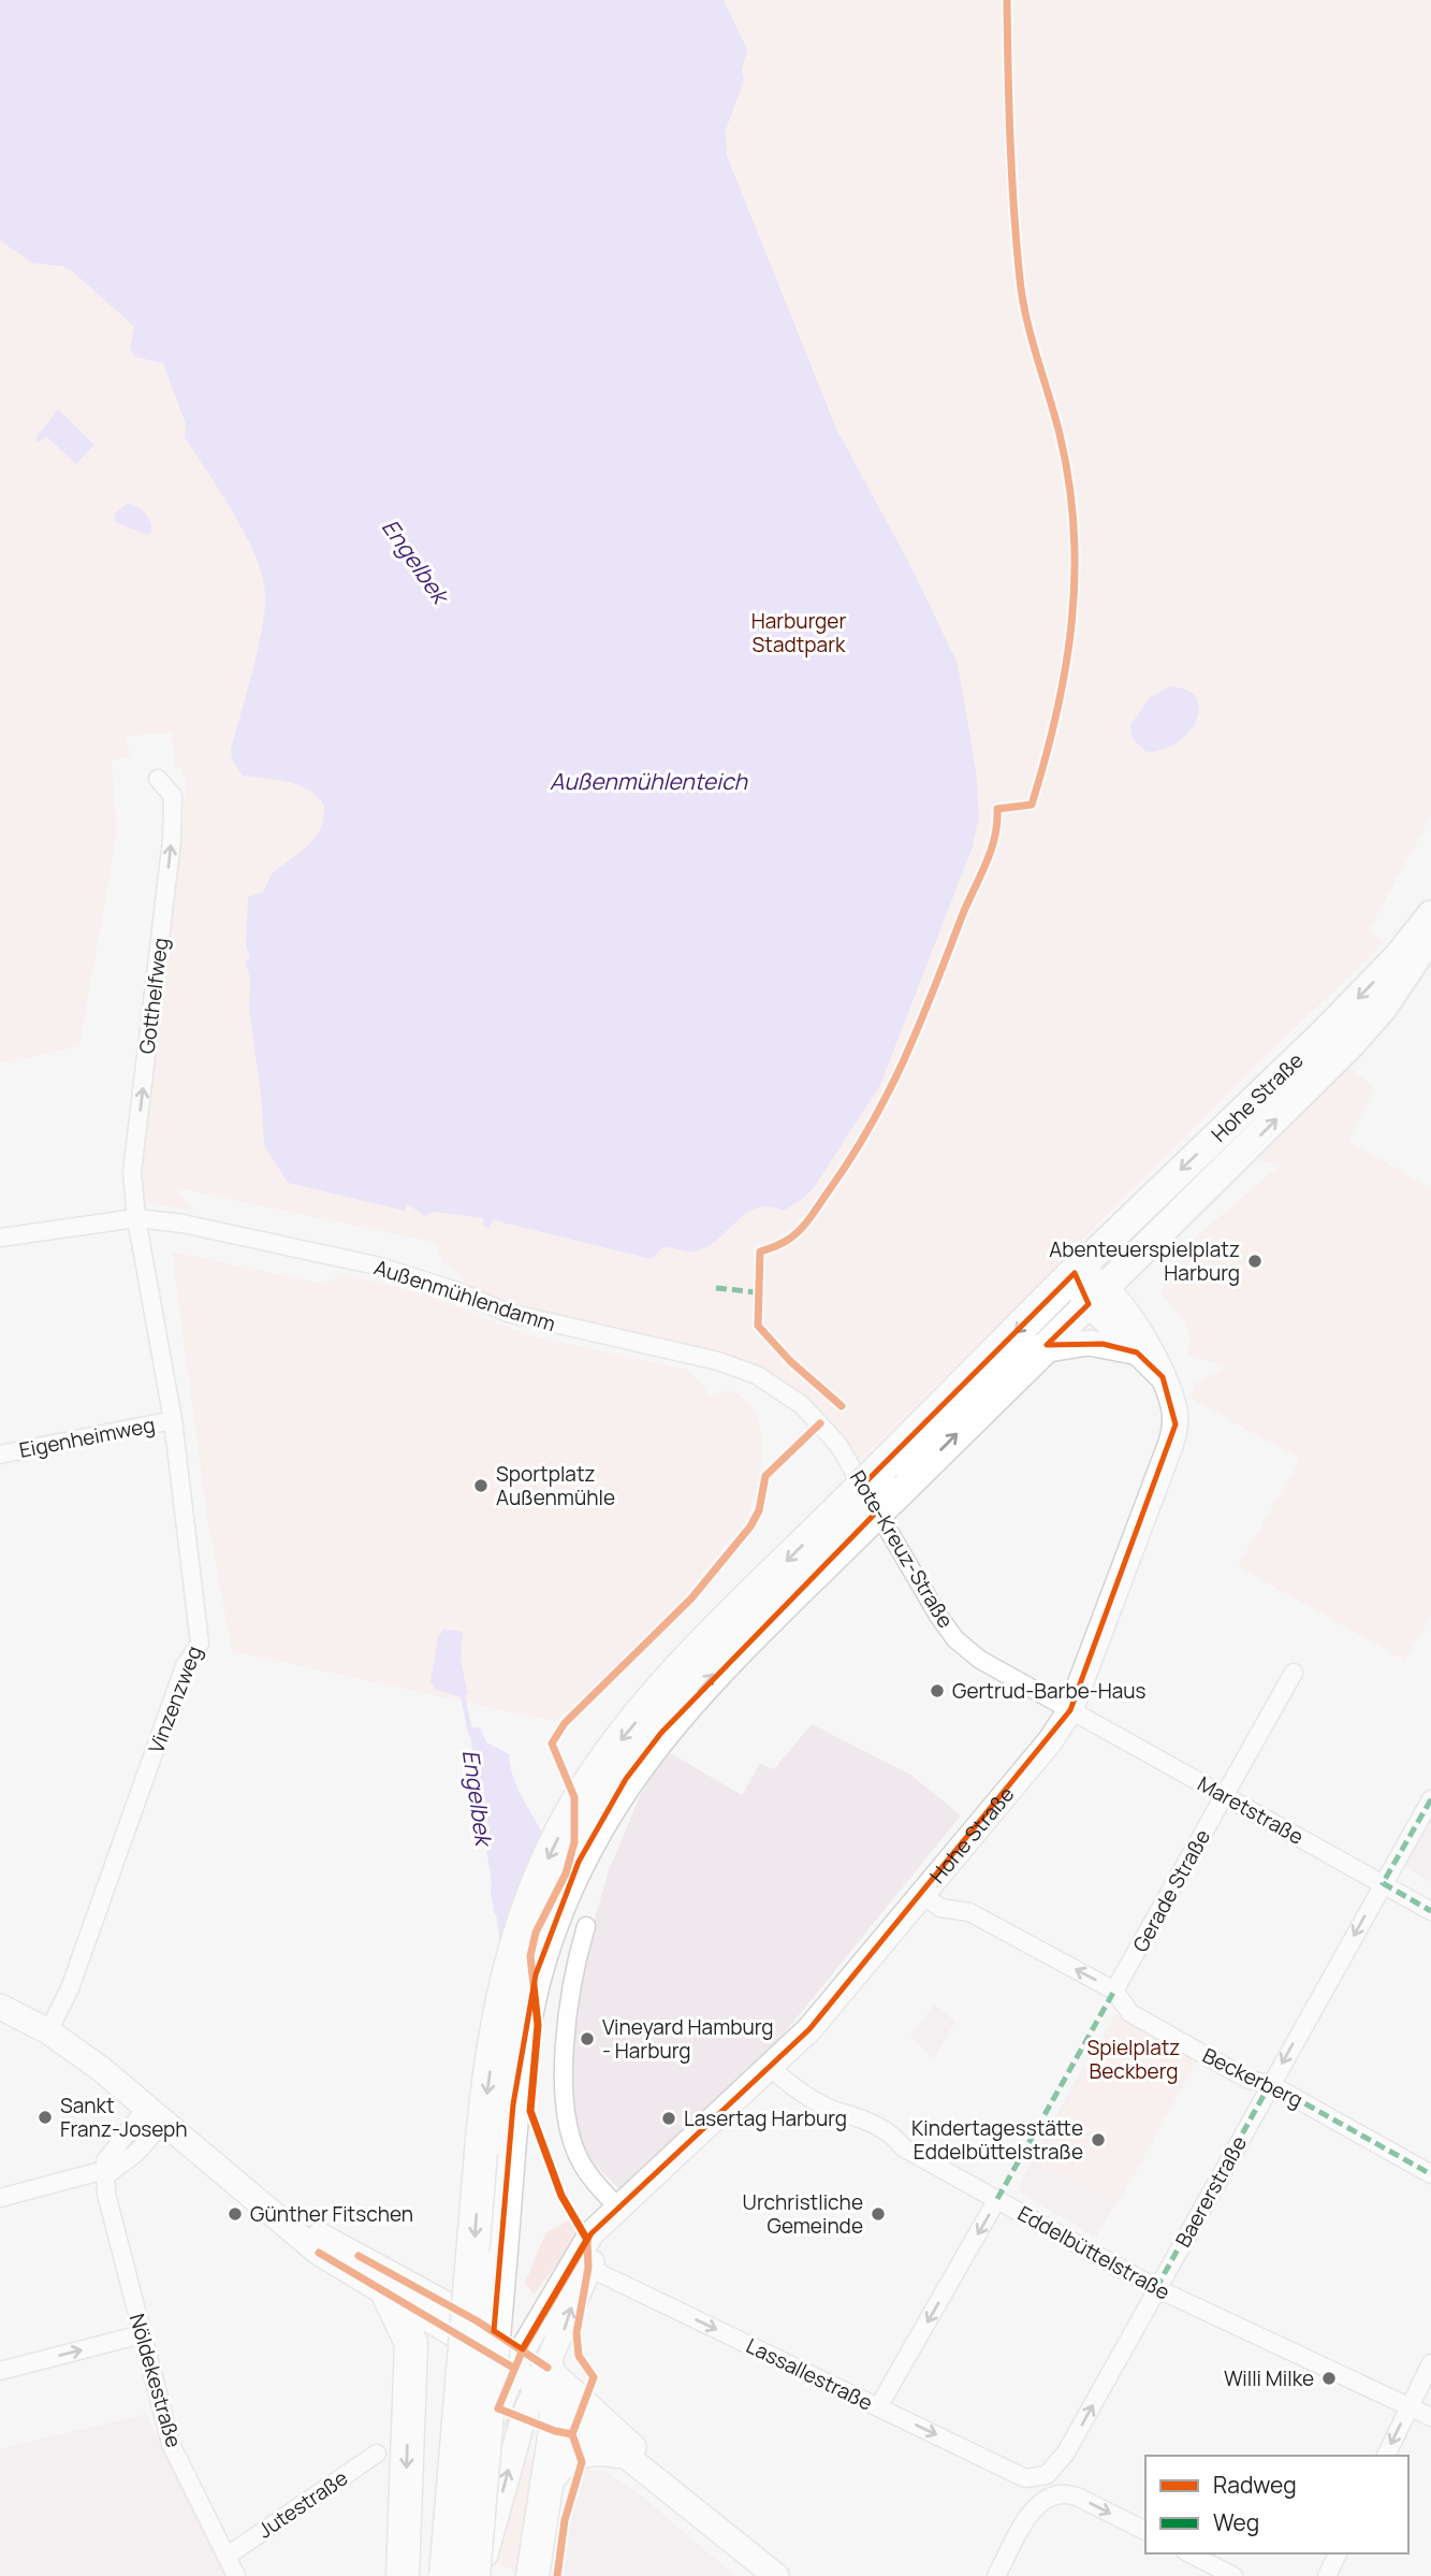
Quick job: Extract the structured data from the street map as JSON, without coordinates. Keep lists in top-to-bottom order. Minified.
{"streets":{"main road":["Hohe Straße"],"street":["Gotthelfweg","Außenmühlendamm","Eigenheimweg","Rote-Kreuz-Straße","Vinzenzweg","Maretstraße","Gerade Straße","Beckerberg","Baererstraße","Eddelbüttelstraße","Lassallestraße","Nöldekestraße","Jutestraße"]},"crossings":[["Gotthelfweg","Außenmühlendamm"],["Gotthelfweg","Vinzenzweg"],["Hohe Straße","Rote-Kreuz-Straße"],["Hohe Straße","Maretstraße"],["Hohe Straße","Beckerberg"],["Hohe Straße","Eddelbüttelstraße"],["Hohe Straße","Lassallestraße"],["Außenmühlendamm","Rote-Kreuz-Straße"],["Außenmühlendamm","Vinzenzweg"],["Eigenheimweg","Vinzenzweg"],["Rote-Kreuz-Straße","Maretstraße"],["Maretstraße","Gerade Straße"],["Maretstraße","Baererstraße"],["Gerade Straße","Beckerberg"],["Beckerberg","Baererstraße"],["Baererstraße","Eddelbüttelstraße"],["Baererstraße","Lassallestraße"],["Nöldekestraße","Jutestraße"]],"one_way":["Gotthelfweg","Beckerberg"],"water":["Engelbek","Außenmühlenteich"],"parks":["Harburger Stadtpark","Spielplatz Beckberg"],"places":["Abenteuerspielplatz Harburg","Sportplatz Außenmühle","Gertrud-Barbe-Haus","Vineyard Hamburg - Harburg","Sankt Franz-Joseph","Lasertag Harburg","Kindertagesstätte Eddelbüttelstraße","Günther Fitschen","Urchristliche Gemeinde","Willi Milke"],"legend":["Radweg","Weg"]}
